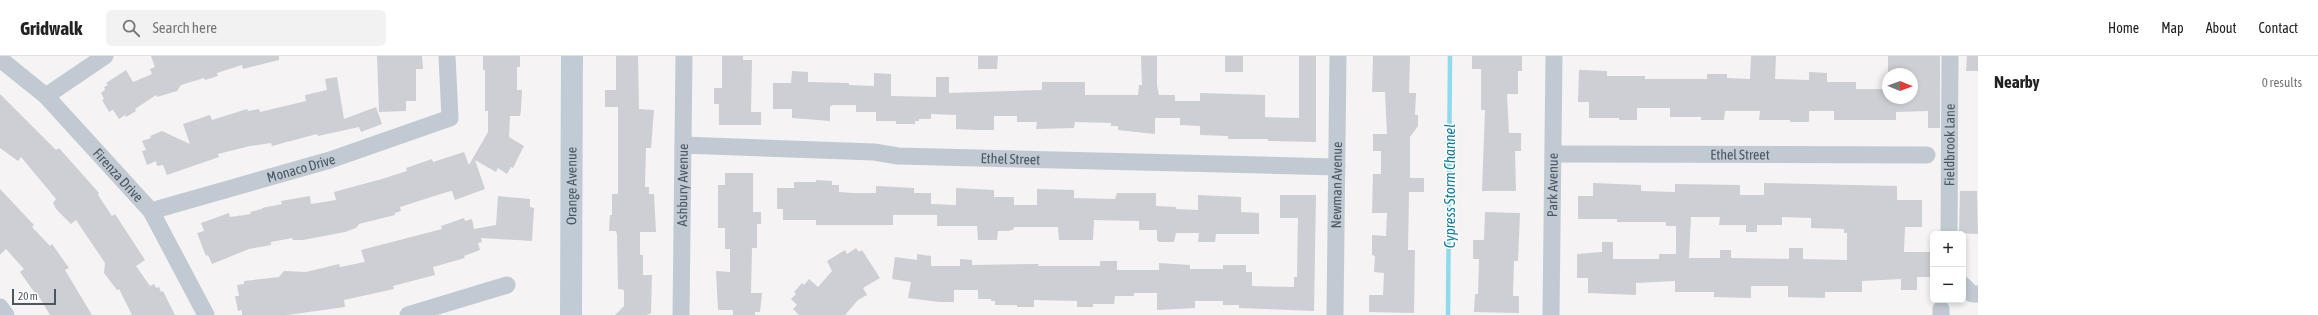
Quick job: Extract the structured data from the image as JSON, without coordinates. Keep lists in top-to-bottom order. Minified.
{"streets":{"main road":["Orange Avenue"],"street":["Fieldbrook Lane","Ethel Street","Monaco Drive","Firenza Drive","Ashbury Avenue","Newman Avenue","Park Avenue"]},"crossings":[["Ethel Street","Ashbury Avenue"],["Ethel Street","Newman Avenue"],["Ethel Street","Park Avenue"],["Monaco Drive","Firenza Drive"]],"water":["Cypress Storm Channel"],"scale_bar":"20 m","north":"right","page":{"header":"Gridwalk","search":"Search here","nav":["Home","Map","About","Contact"],"heading":["Nearby","0 results"],"map_buttons":["+","−"],"scale":"20 m"}}
